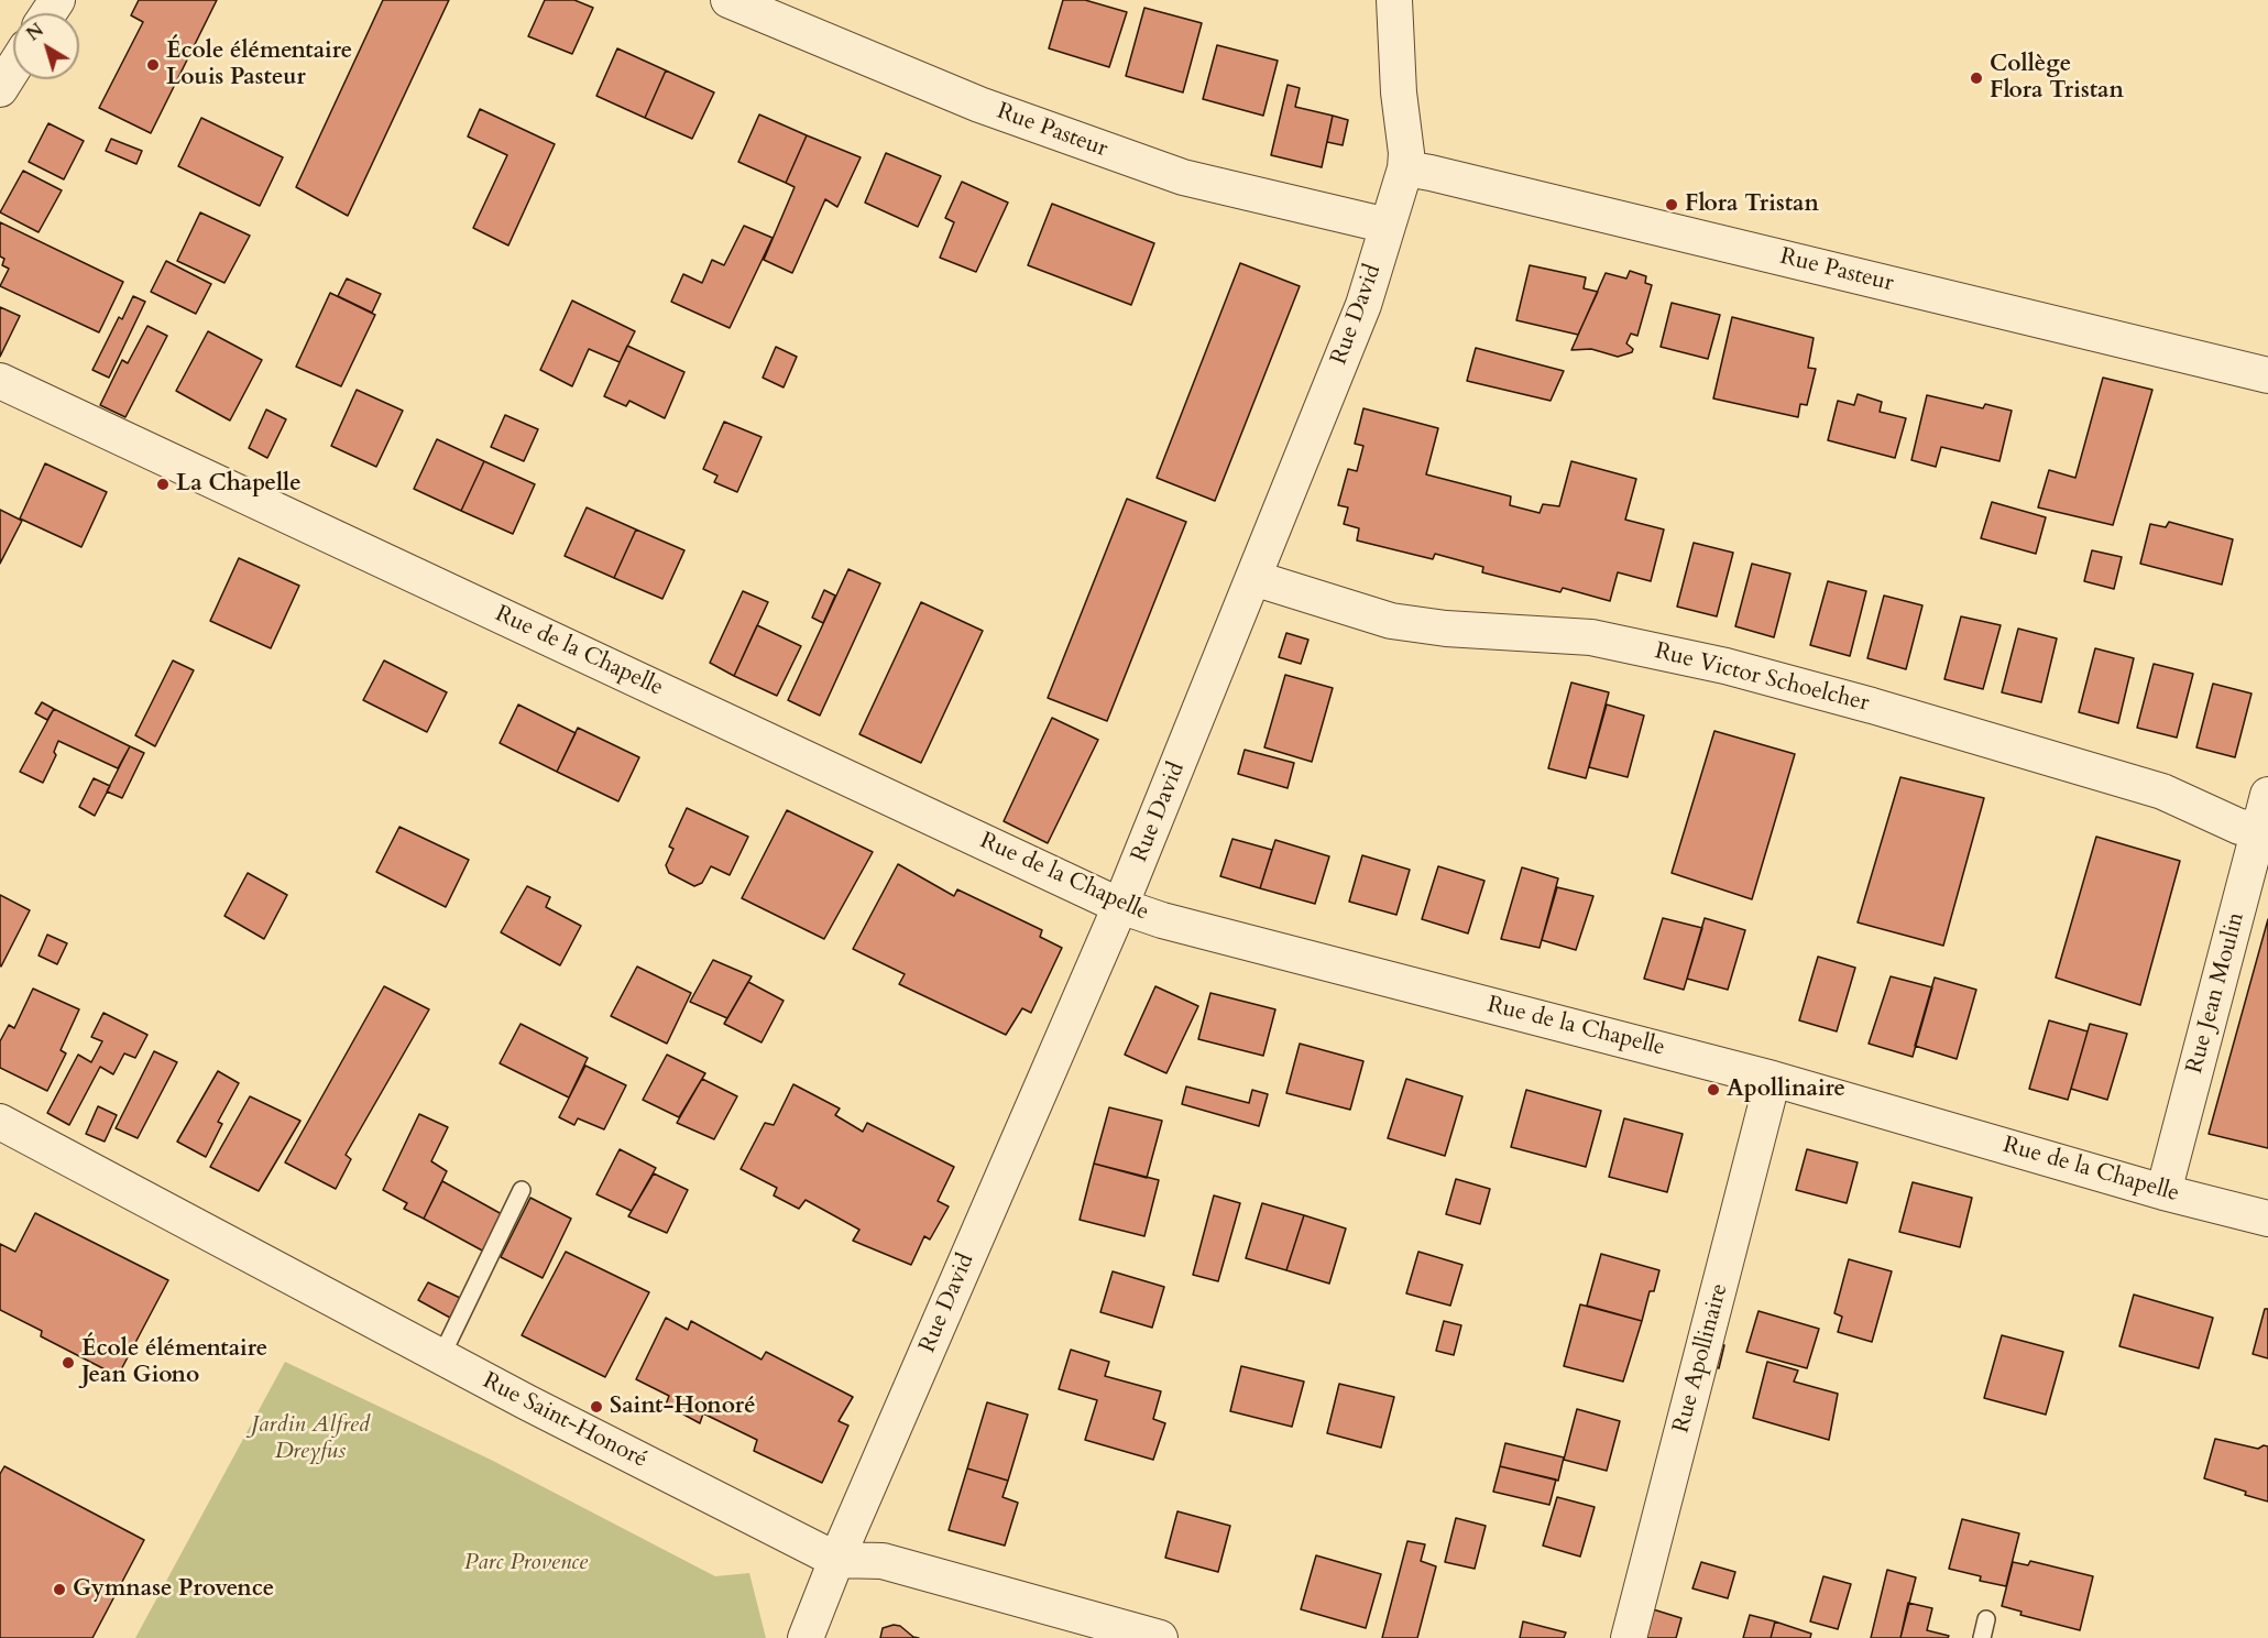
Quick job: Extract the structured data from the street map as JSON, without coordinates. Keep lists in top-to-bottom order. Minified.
{"streets":{"street":["Rue Pasteur","Rue David","Rue de la Chapelle","Rue Victor Schoelcher","Rue Jean Moulin","Rue Apollinaire","Rue Saint-Honoré"]},"crossings":[["Rue Pasteur","Rue David"],["Rue David","Rue de la Chapelle"],["Rue David","Rue Victor Schoelcher"],["Rue David","Rue Saint-Honoré"],["Rue de la Chapelle","Rue Jean Moulin"],["Rue de la Chapelle","Rue Apollinaire"],["Rue Victor Schoelcher","Rue Jean Moulin"]],"parks":["Jardin Alfred Dreyfus","Parc Provence"],"places":["École élémentaire Louis Pasteur","Collège Flora Tristan","Flora Tristan","La Chapelle","Apollinaire","École élémentaire Jean Giono","Saint-Honoré","Gymnase Provence"],"north":"top left"}
